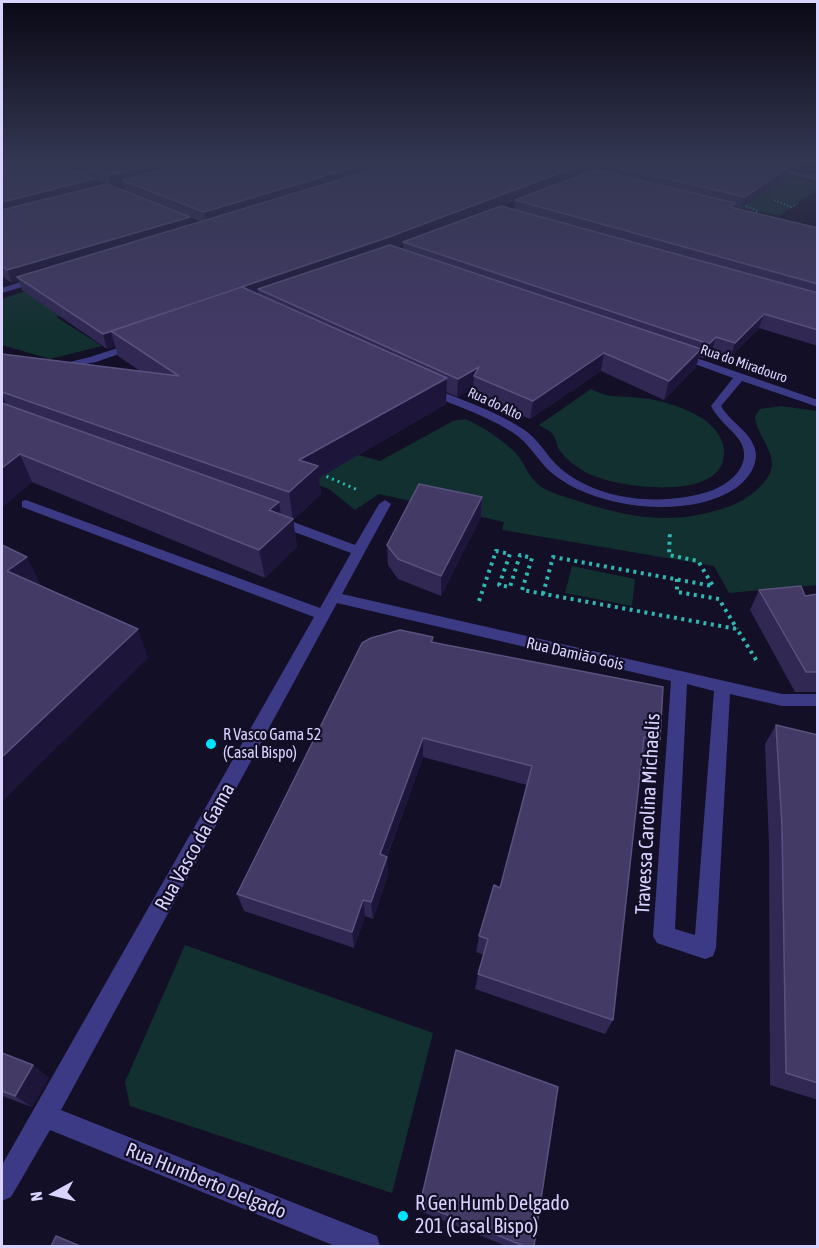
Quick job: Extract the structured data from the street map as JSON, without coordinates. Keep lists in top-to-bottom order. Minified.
{"streets":{"street":["Rua do Miradouro","Rua do Alto","Rua Damião Gois","Travessa Carolina Michaelis","Rua Vasco da Gama","Rua Humberto Delgado"]},"crossings":[["Rua do Miradouro","Rua do Alto"],["Rua Damião Gois","Travessa Carolina Michaelis"],["Rua Damião Gois","Rua Vasco da Gama"],["Rua Vasco da Gama","Rua Humberto Delgado"]],"places":["R Vasco Gama 52 (Casal Bispo)","R Gen Humb Delgado 201 (Casal Bispo)"],"north":"left"}
